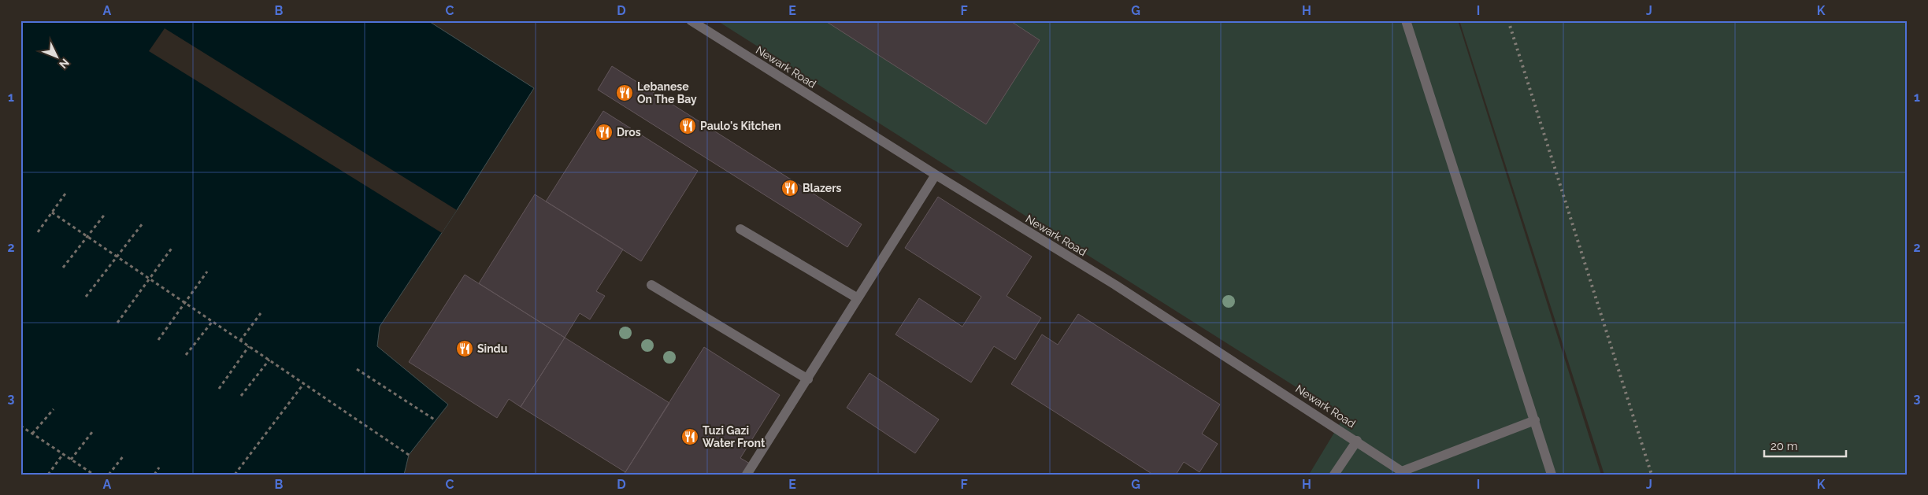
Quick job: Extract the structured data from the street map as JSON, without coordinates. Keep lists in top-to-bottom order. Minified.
{"streets":{"street":["Newark Road"]},"places":{"restaurant":["Lebanese On The Bay","Paulo's Kitchen","Dros","Blazers","Sindu","Tuzi Gazi Water Front"]},"scale_bar":"20 m","north":"bottom right","grid":{"columns":["A","B","C","D","E","F","G","H","I","J","K"],"rows":["1","2","3"]}}
